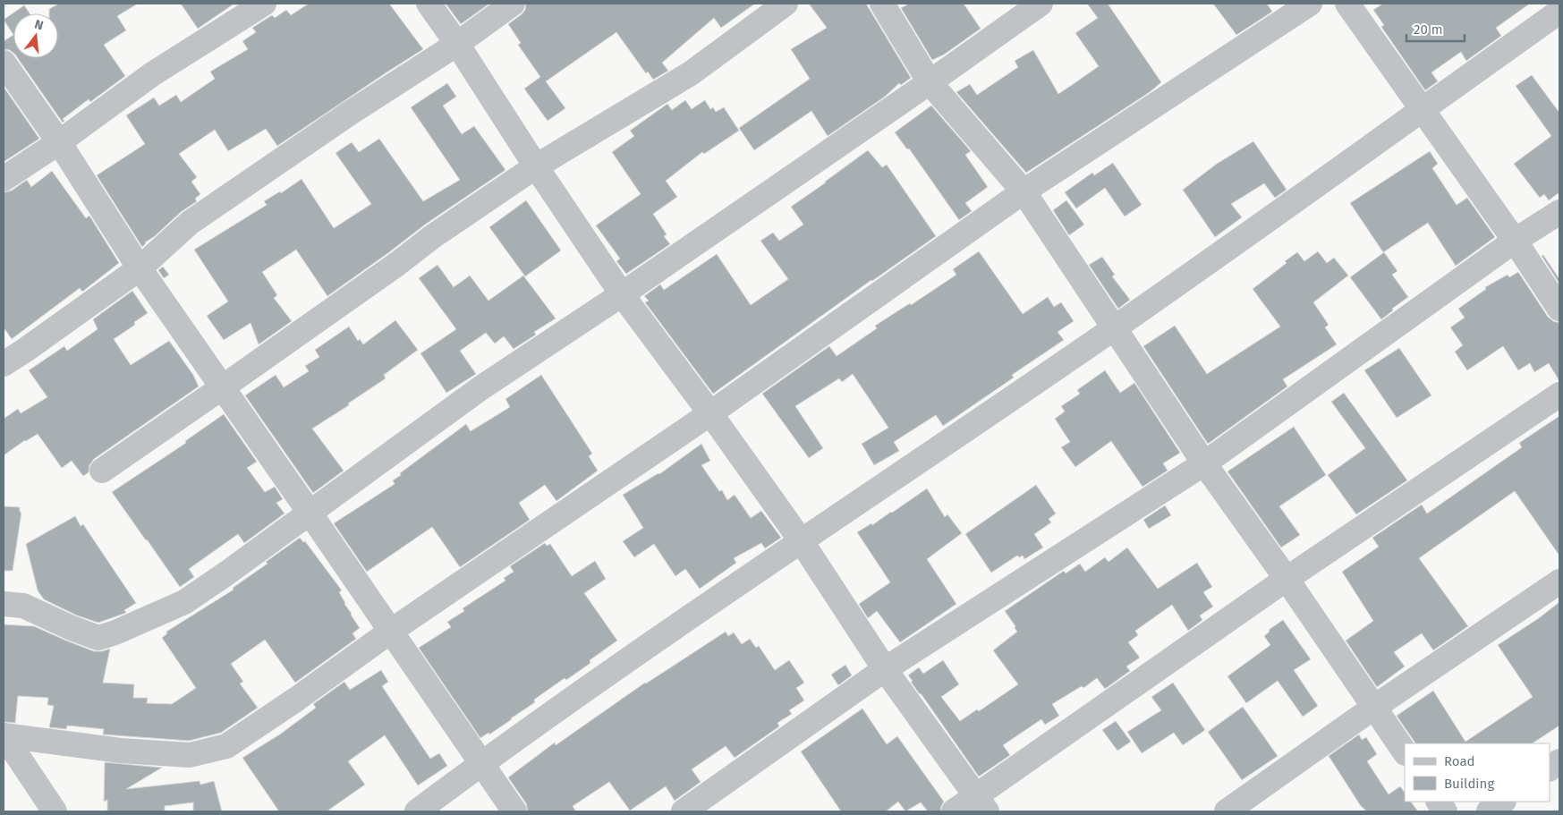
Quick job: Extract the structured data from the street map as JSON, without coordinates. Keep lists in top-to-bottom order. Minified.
{"legend":["Road","Building"],"scale_bar":"20 m","north":"top"}
